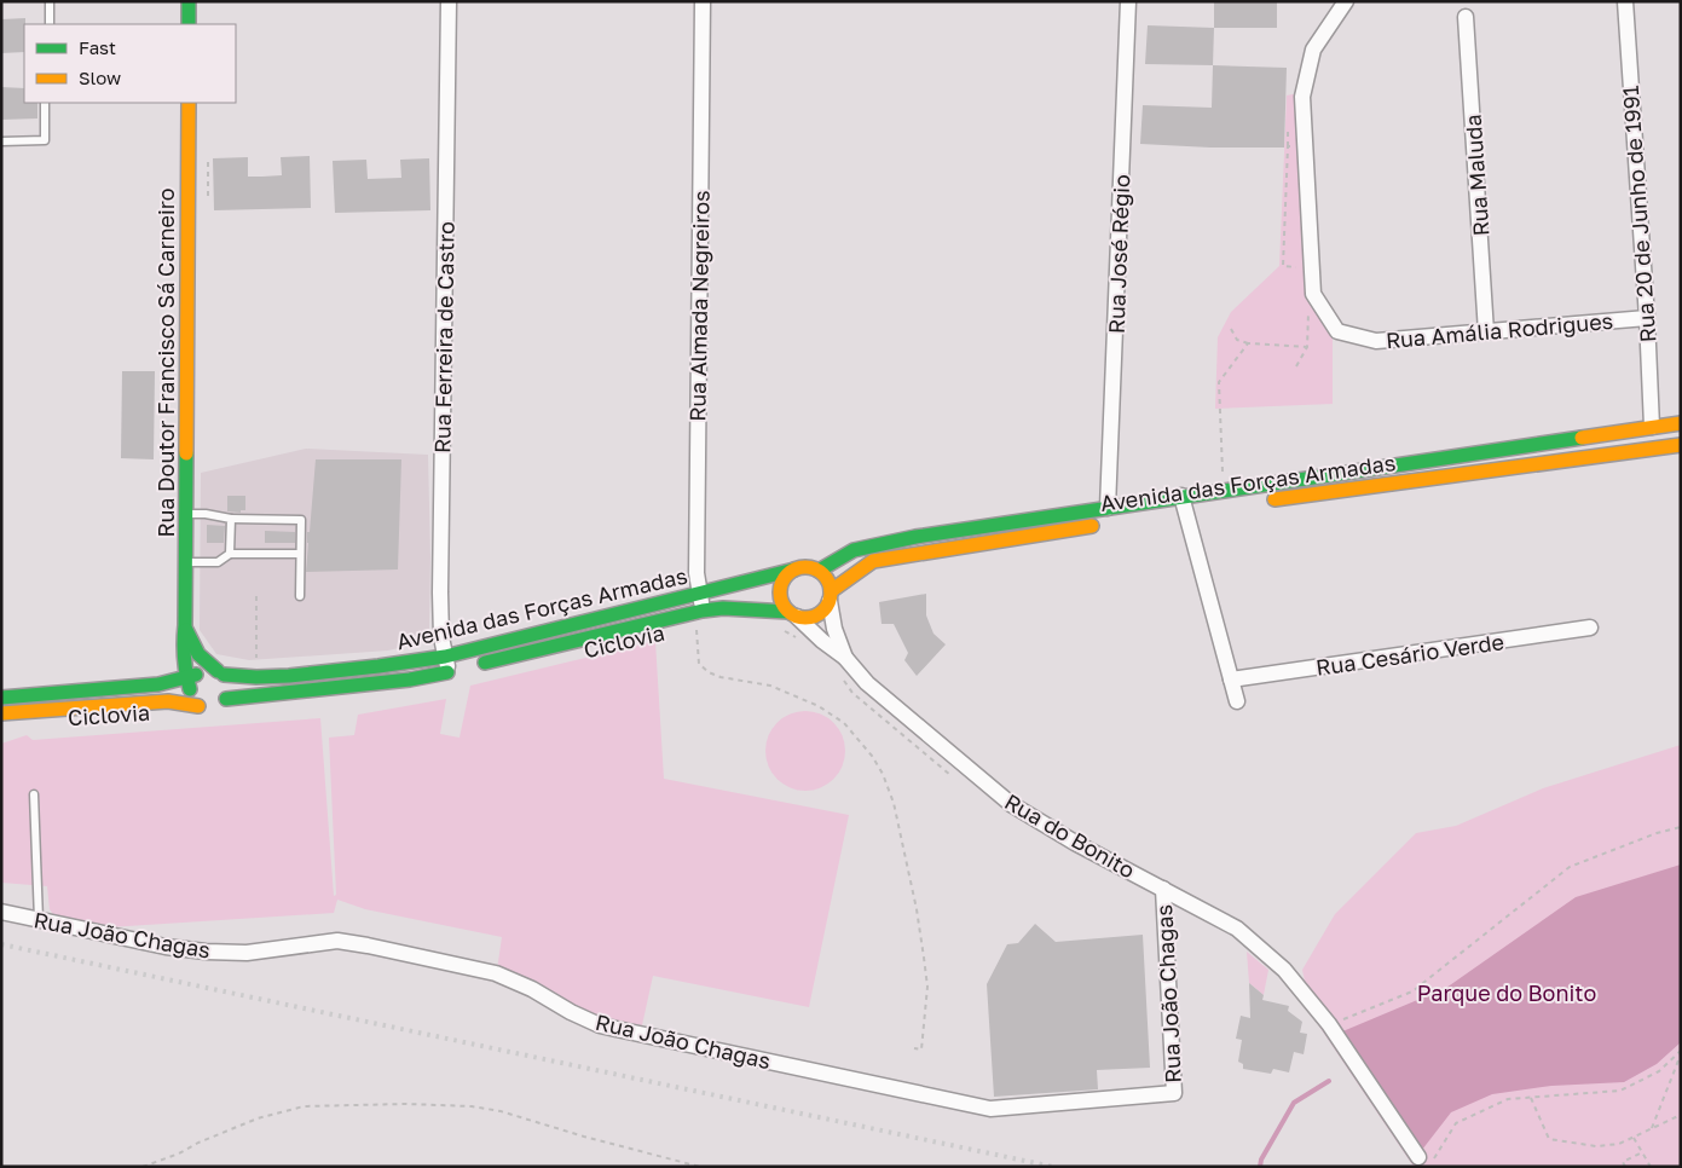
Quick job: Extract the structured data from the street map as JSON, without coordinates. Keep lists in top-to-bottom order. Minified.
{"streets":{"street":["Rua Maluda","Rua 20 de Junho de 1991","Rua José Régio","Rua Almada Negreiros","Rua Amália Rodrigues","Rua Ferreira de Castro","Rua Doutor Francisco Sá Carneiro","Avenida das Forças Armadas","Rua Cesário Verde","Rua do Bonito","Rua João Chagas"]},"crossings":[["Rua Maluda","Rua Amália Rodrigues"],["Rua 20 de Junho de 1991","Rua Amália Rodrigues"],["Rua 20 de Junho de 1991","Avenida das Forças Armadas"],["Rua José Régio","Avenida das Forças Armadas"],["Rua Almada Negreiros","Avenida das Forças Armadas"],["Rua Ferreira de Castro","Avenida das Forças Armadas"],["Rua Doutor Francisco Sá Carneiro","Avenida das Forças Armadas"],["Avenida das Forças Armadas","Rua do Bonito"],["Rua do Bonito","Rua João Chagas"]],"parks":["Parque do Bonito"],"legend":["Fast","Slow"]}
